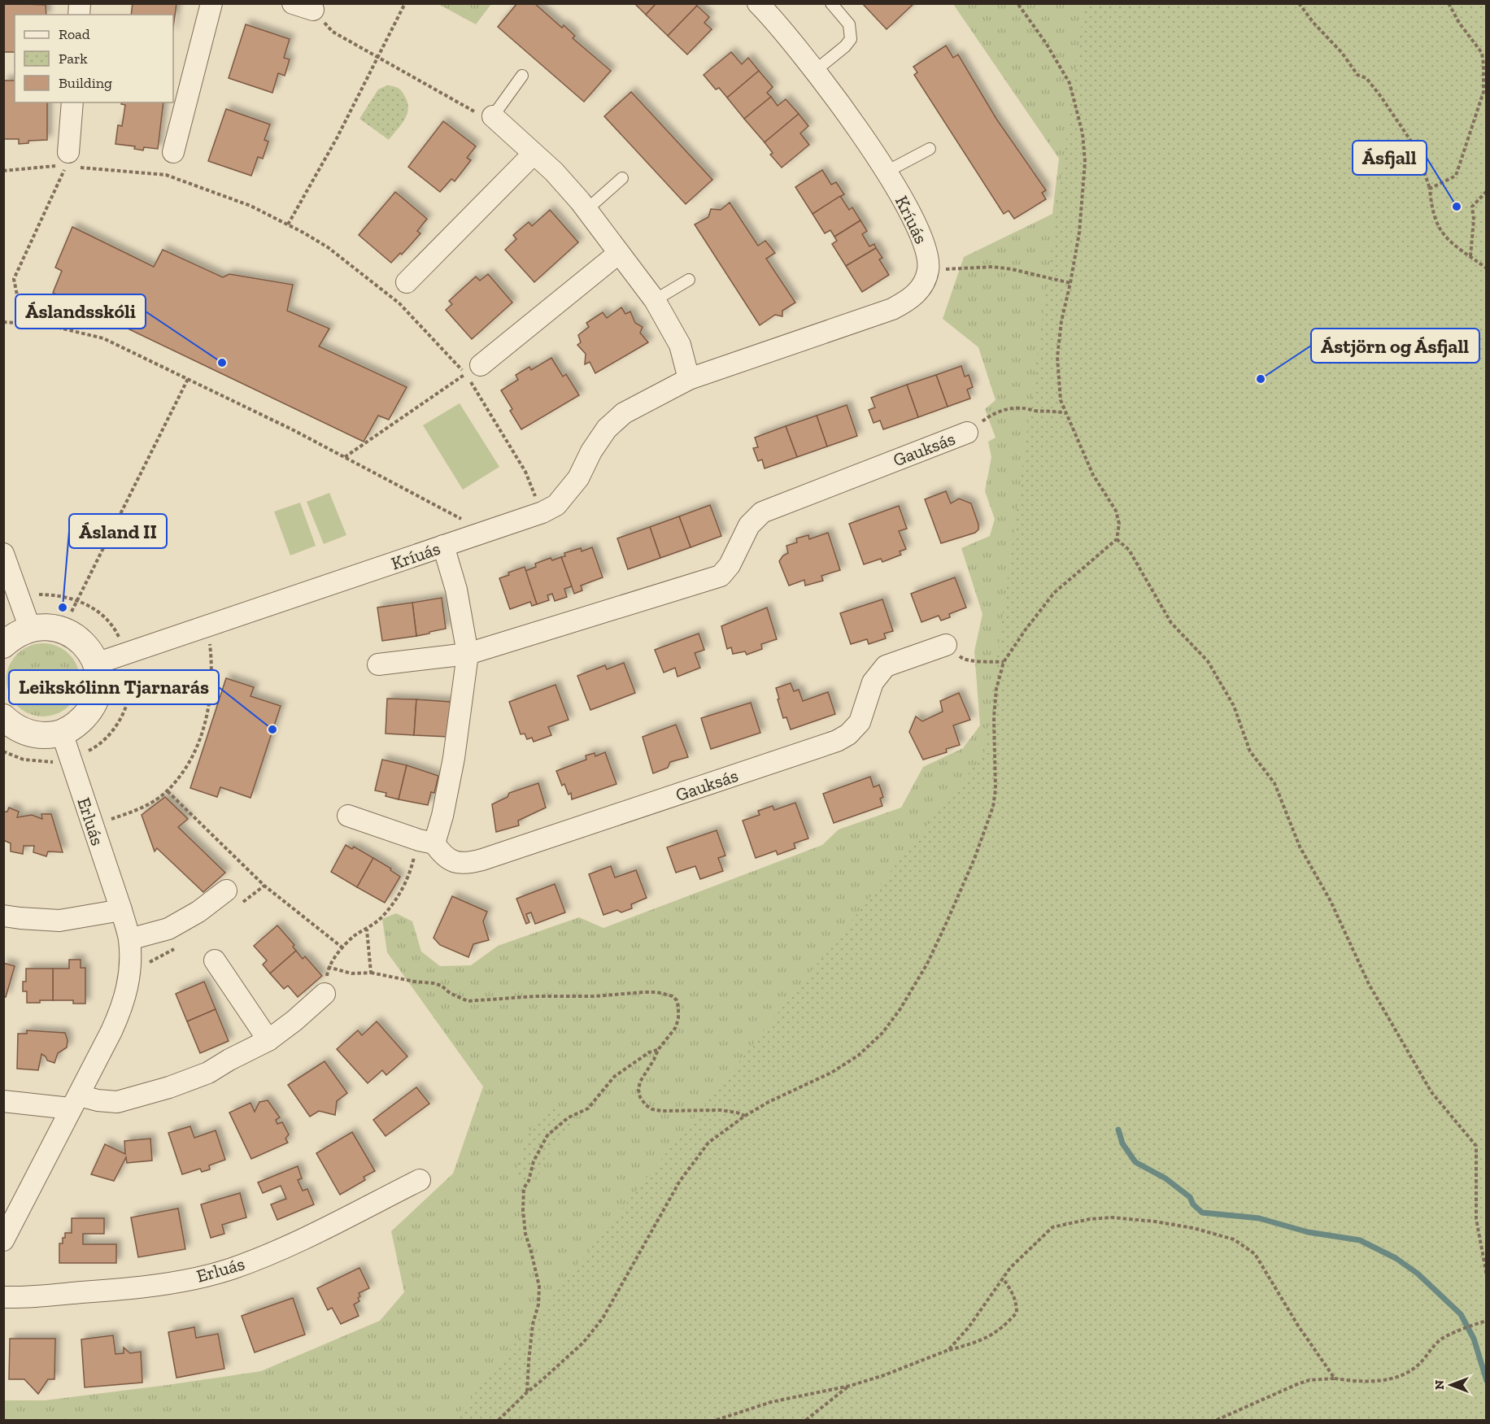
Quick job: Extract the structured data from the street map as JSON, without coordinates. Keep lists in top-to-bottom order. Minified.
{"streets":{"street":["Kríuás","Gauksás","Erluás"]},"places":["Ásfjall","Áslandsskóli","Ástjörn og Ásfjall","Ásland II","Leikskólinn Tjarnarás"],"legend":["Road","Park","Building"],"north":"left"}
